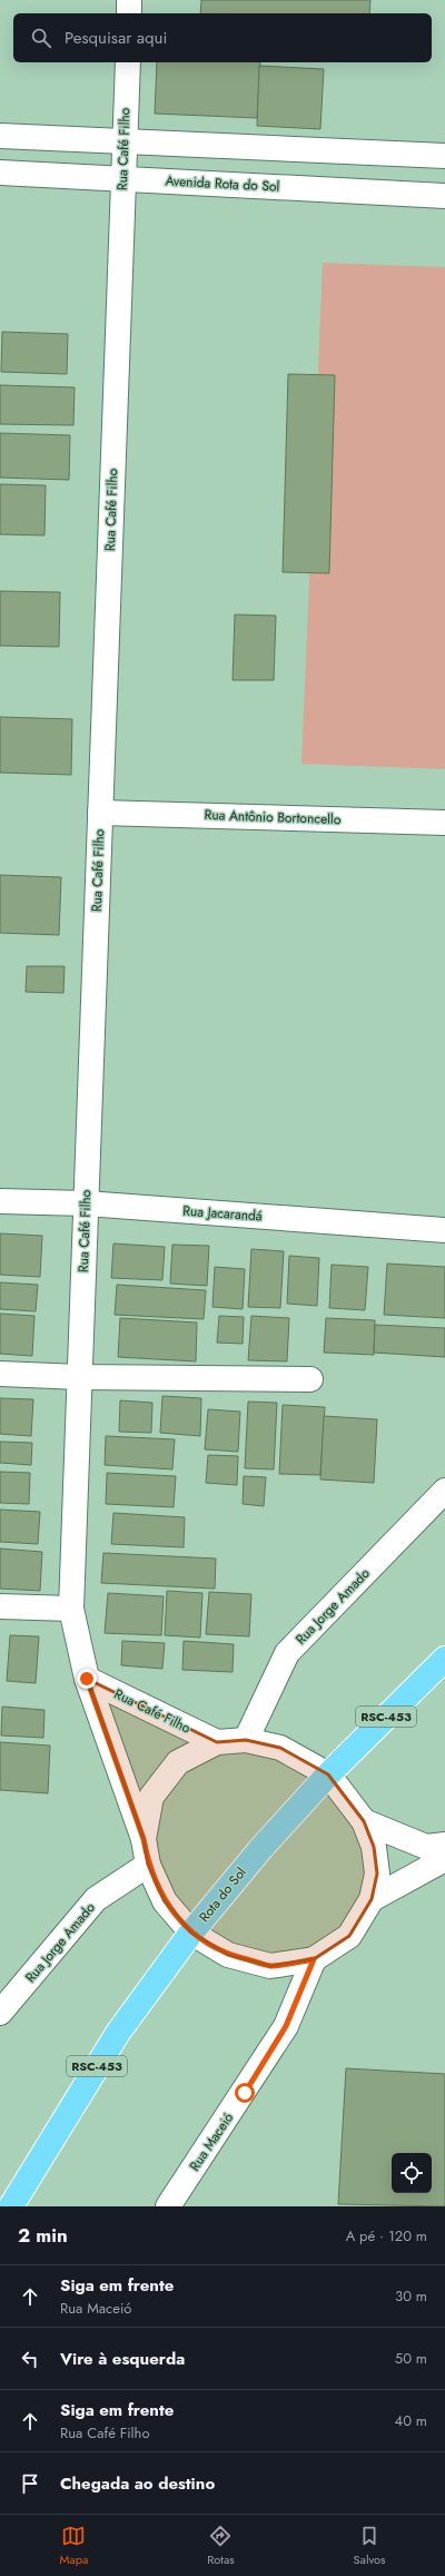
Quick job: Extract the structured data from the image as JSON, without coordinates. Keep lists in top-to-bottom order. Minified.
{"streets":{"highway":["RSC-453","Rota do Sol"],"street":["Rua Café Filho","Avenida Rota do Sol","Rua Antônio Bortoncello","Rua Jacarandá","Rua Jorge Amado","Rua Maceió"]},"crossings":[["Rua Café Filho","Avenida Rota do Sol"],["Rua Café Filho","Rua Antônio Bortoncello"],["Rua Café Filho","Rua Jacarandá"]],"page":{"search":"Pesquisar aqui","heading":["2 min","A pé · 120 m"],"list":[["Siga em frente","Rua Maceió","30 m"],["Vire à esquerda","50 m"],["Siga em frente","Rua Café Filho","40 m"],"Chegada ao destino"],"nav":["Mapa","Rotas","Salvos"]}}
